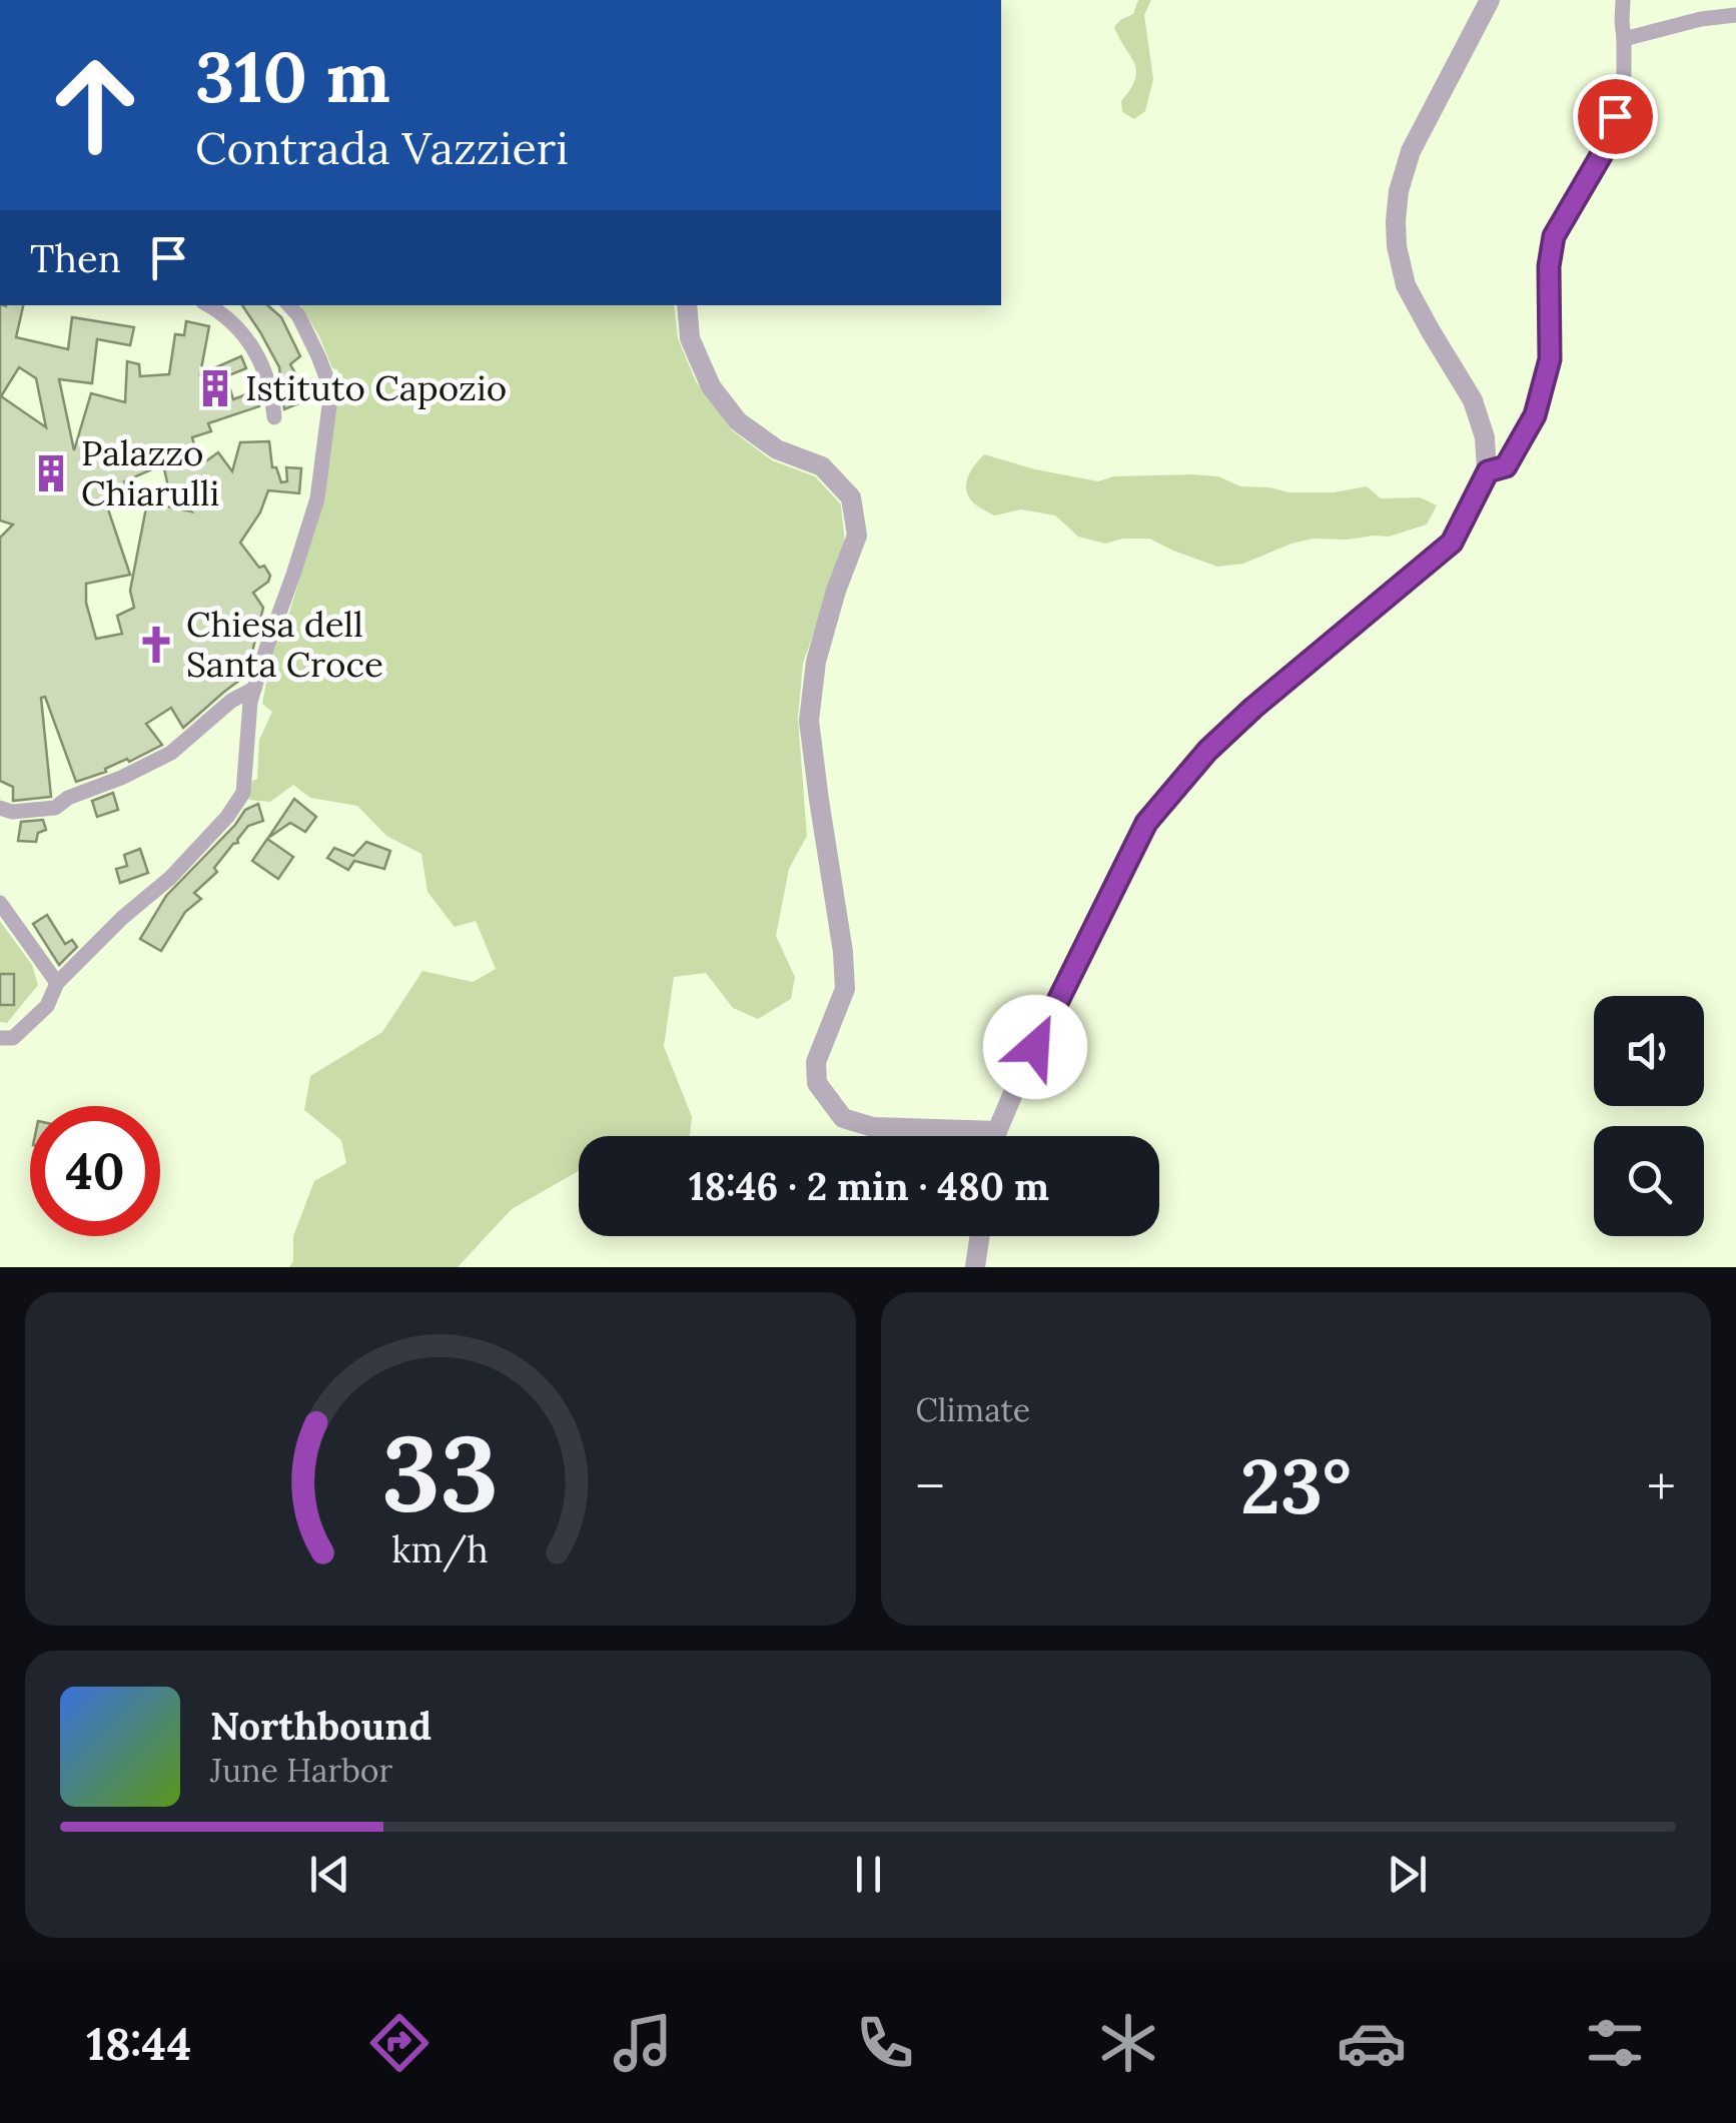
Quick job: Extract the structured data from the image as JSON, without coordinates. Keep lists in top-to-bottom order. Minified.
{"places":{"building":["Istituto Capozio","Palazzo Chiarulli"],"church":["Chiesa dell Santa Croce"]},"page":{"turn":["310 m","Contrada Vazzieri"],"then":"Then","limit":"40","trip":"18:46 · 2 min · 480 m","tile":"Climate","heat":["−","23°","+"],"song":["Northbound","June Harbor"],"tabs":"18:44","gauge":["33","km/h"]}}
